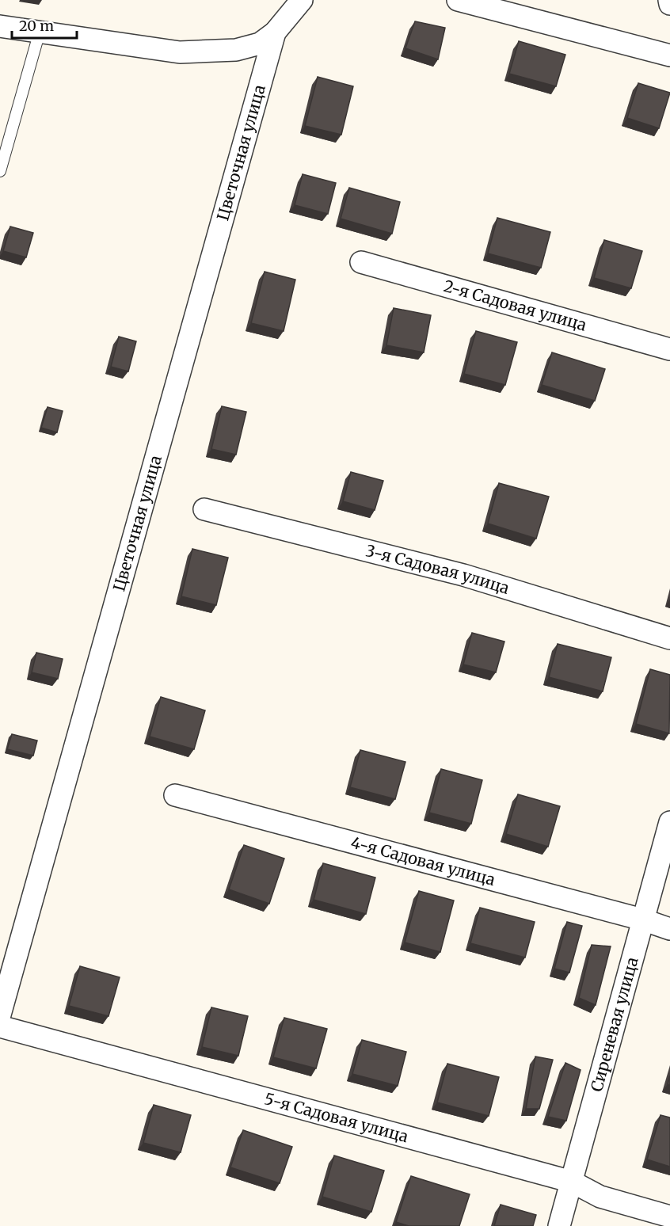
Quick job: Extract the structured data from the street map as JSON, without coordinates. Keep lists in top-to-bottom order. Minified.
{"streets":{"street":["Цветочная улица","2-я Садовая улица","3-я Садовая улица","4-я Садовая улица","Сиреневая улица","5-я Садовая улица"]},"crossings":[["4-я Садовая улица","Сиреневая улица"],["Сиреневая улица","5-я Садовая улица"]],"scale_bar":"20 m"}
